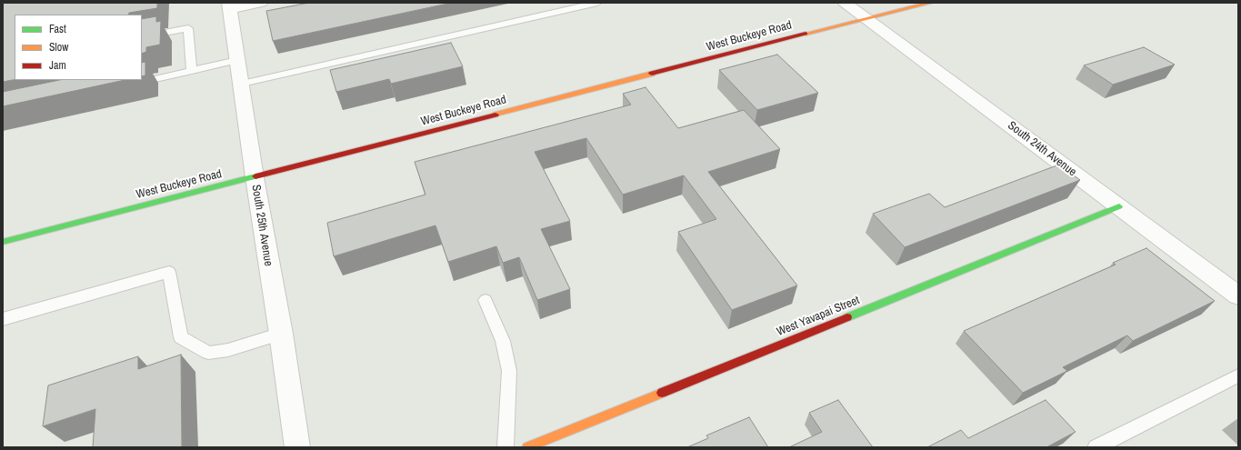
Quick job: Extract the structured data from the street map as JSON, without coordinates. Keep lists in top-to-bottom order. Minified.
{"streets":{"main road":["West Buckeye Road","West Yavapai Street"],"street":["South 24th Avenue","South 25th Avenue"]},"crossings":[["West Buckeye Road","South 24th Avenue"],["West Buckeye Road","South 25th Avenue"],["South 24th Avenue","West Yavapai Street"]],"legend":["Fast","Slow","Jam"]}
